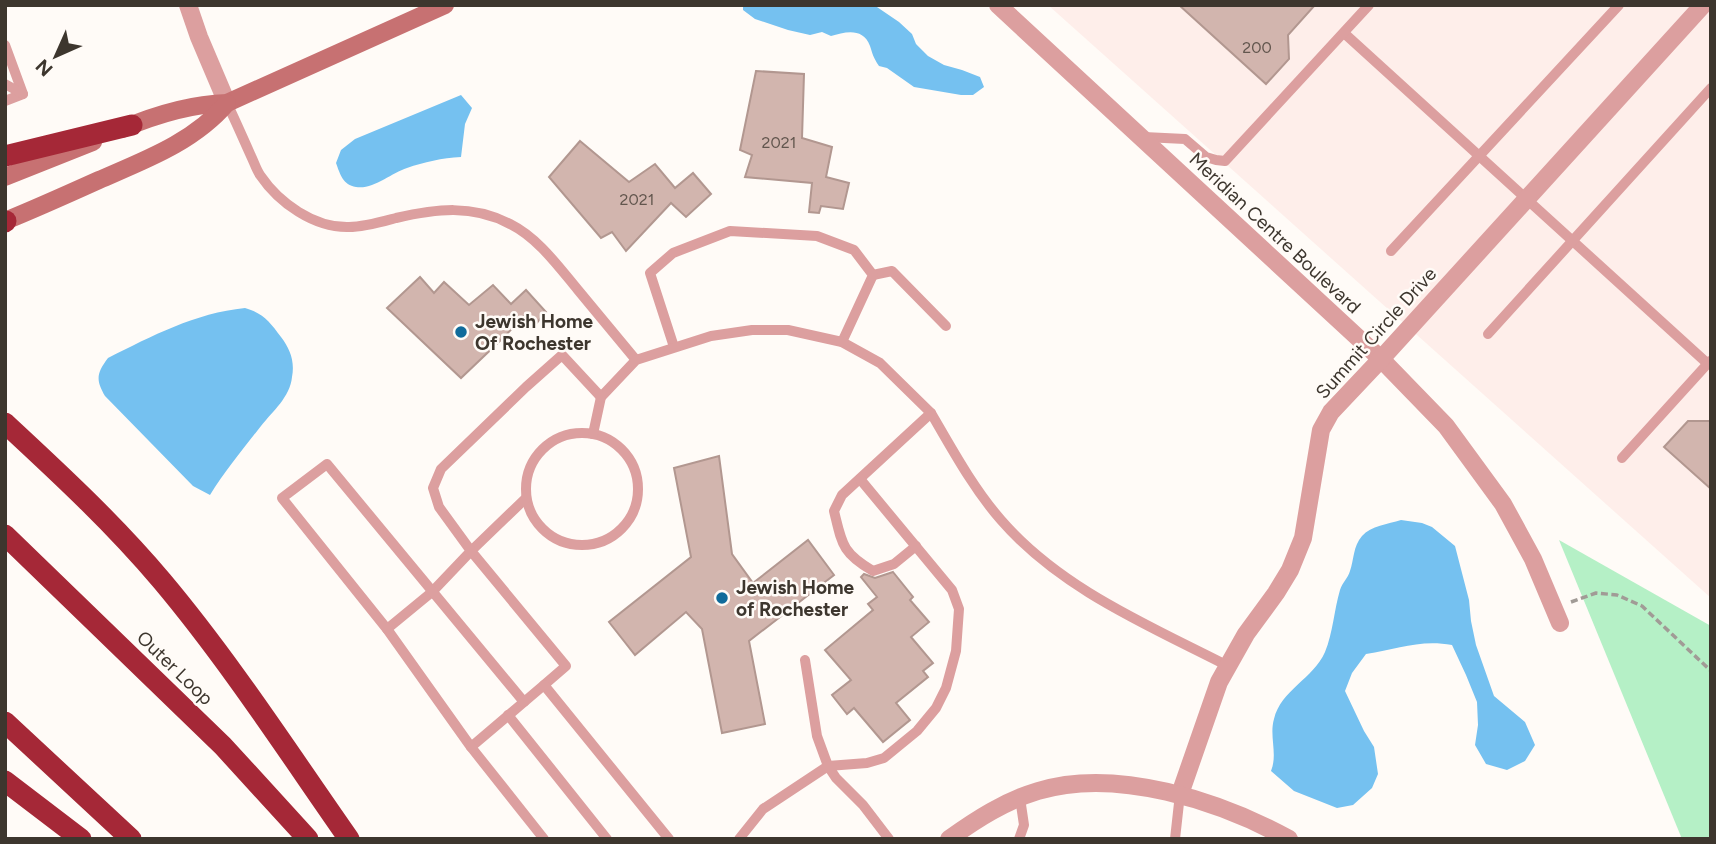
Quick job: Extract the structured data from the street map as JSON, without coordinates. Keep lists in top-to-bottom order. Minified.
{"streets":{"highway":["Outer Loop"],"street":["Meridian Centre Boulevard","Summit Circle Drive"]},"crossings":[["Meridian Centre Boulevard","Summit Circle Drive"]],"places":["Jewish Home Of Rochester","Jewish Home of Rochester"],"house_numbers":["200","2021","2021"],"north":"bottom left"}
